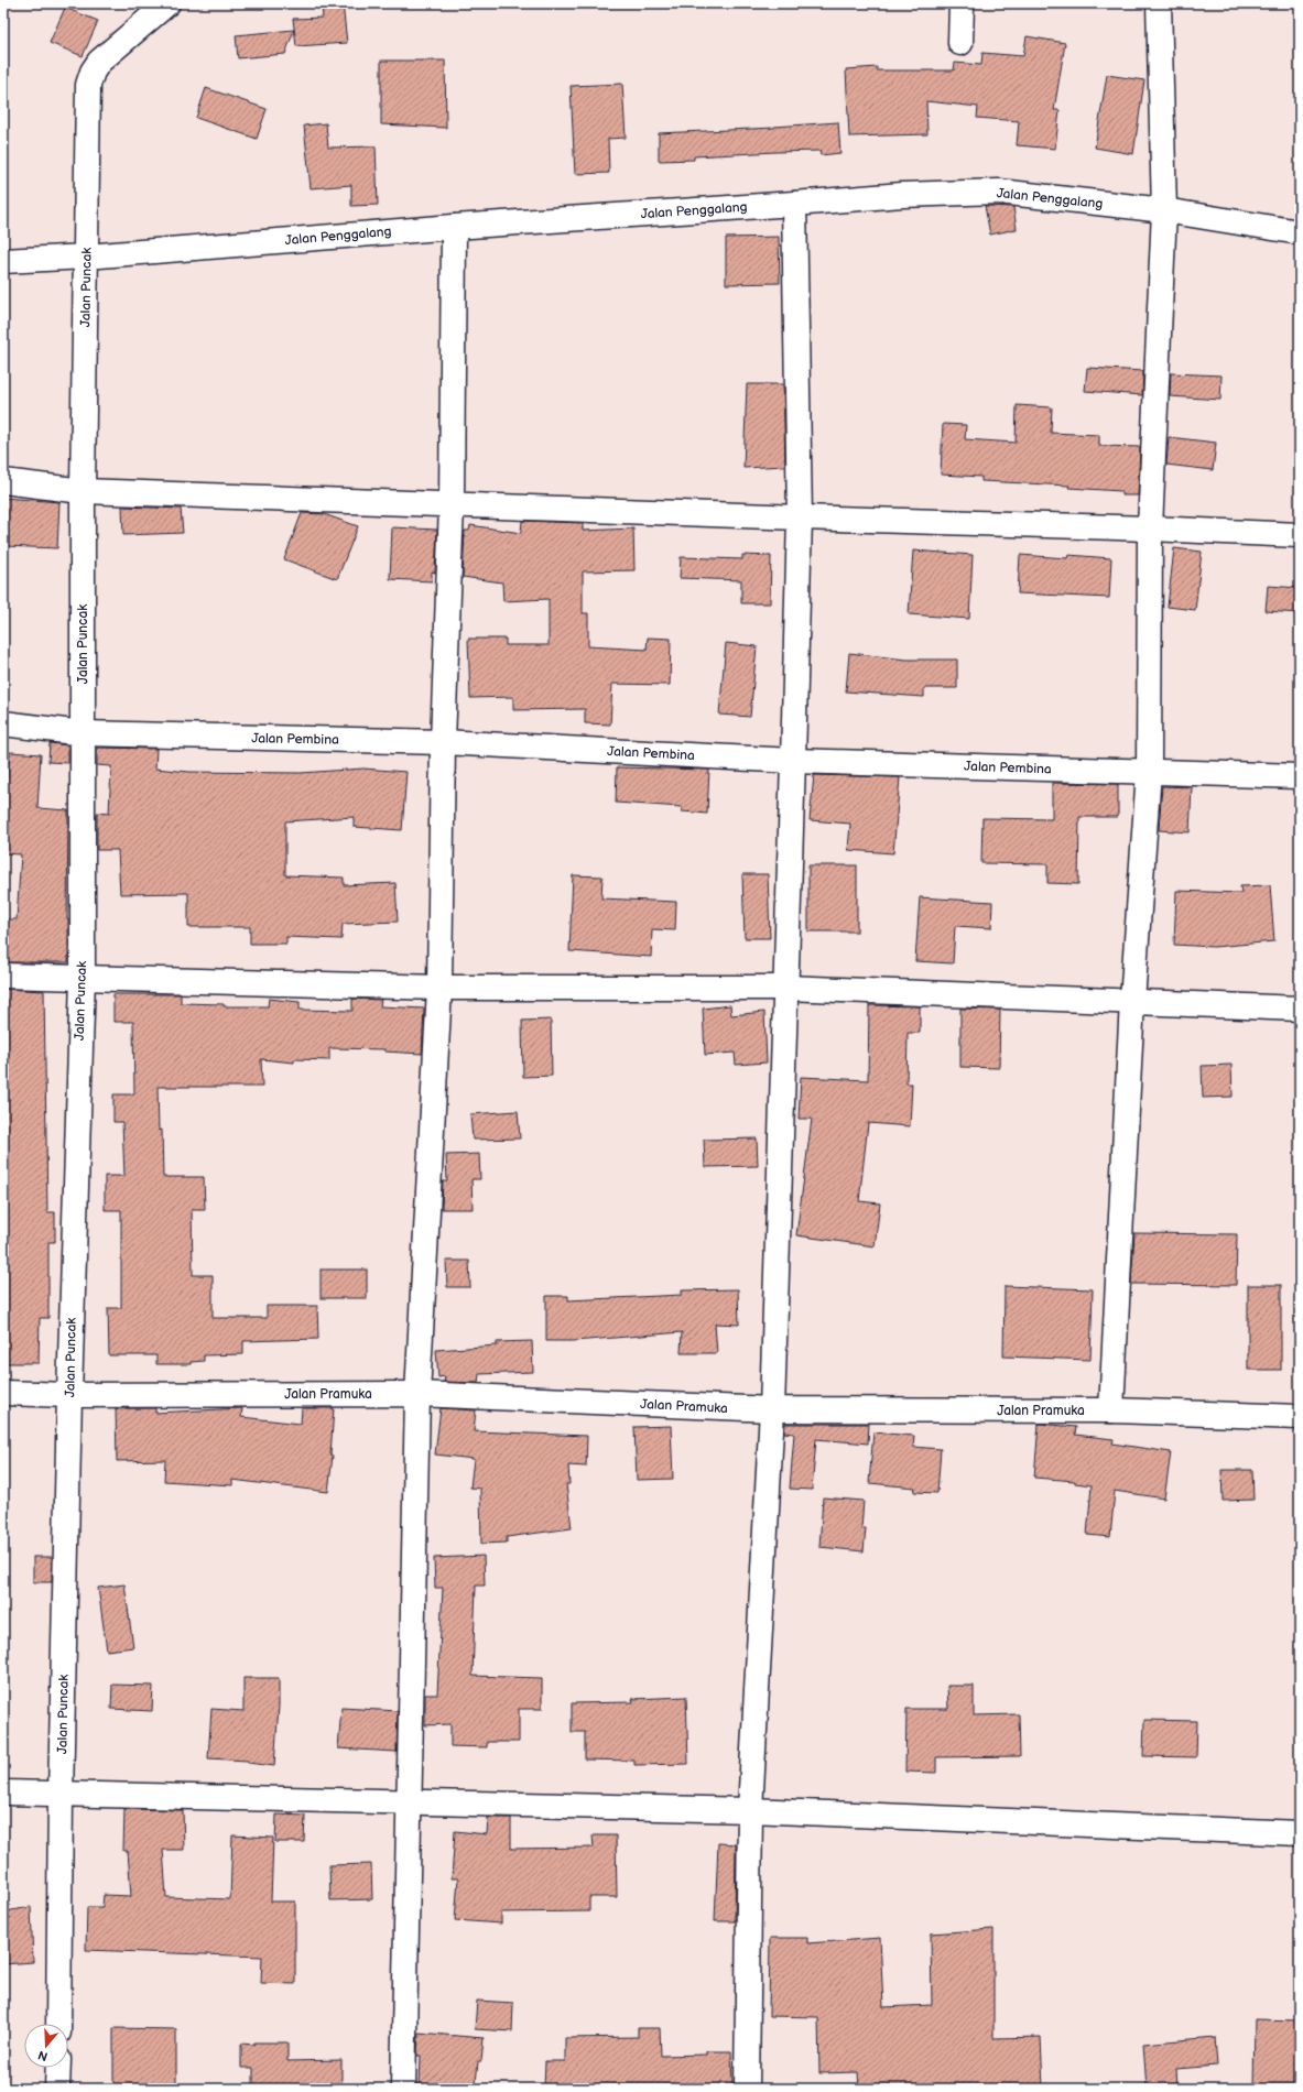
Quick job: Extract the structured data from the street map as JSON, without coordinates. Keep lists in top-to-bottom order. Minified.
{"streets":{"street":["Jalan Penggalang","Jalan Puncak","Jalan Pembina","Jalan Pramuka"]},"crossings":[["Jalan Penggalang","Jalan Puncak"],["Jalan Puncak","Jalan Pembina"],["Jalan Puncak","Jalan Pramuka"]],"north":"bottom"}
